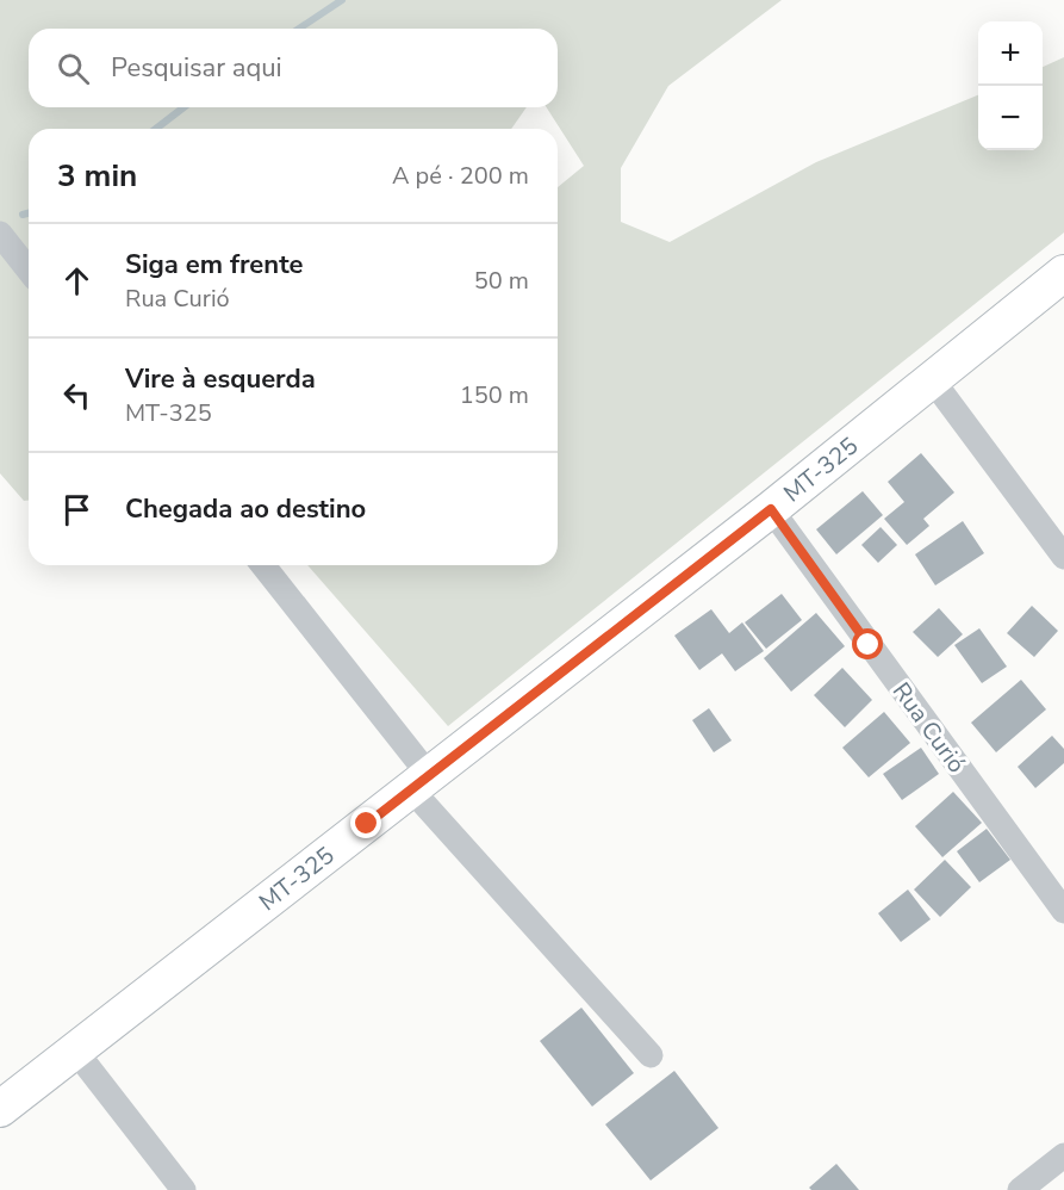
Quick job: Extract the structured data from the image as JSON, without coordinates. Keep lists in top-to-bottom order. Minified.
{"streets":{"main road":["MT-325"],"street":["Rua Curió"]},"crossings":[["MT-325","Rua Curió"]],"page":{"map_buttons":["+","−"],"search":"Pesquisar aqui","heading":["3 min","A pé · 200 m"],"list":[["Siga em frente","Rua Curió","50 m"],["Vire à esquerda","MT-325","150 m"],"Chegada ao destino"]}}
